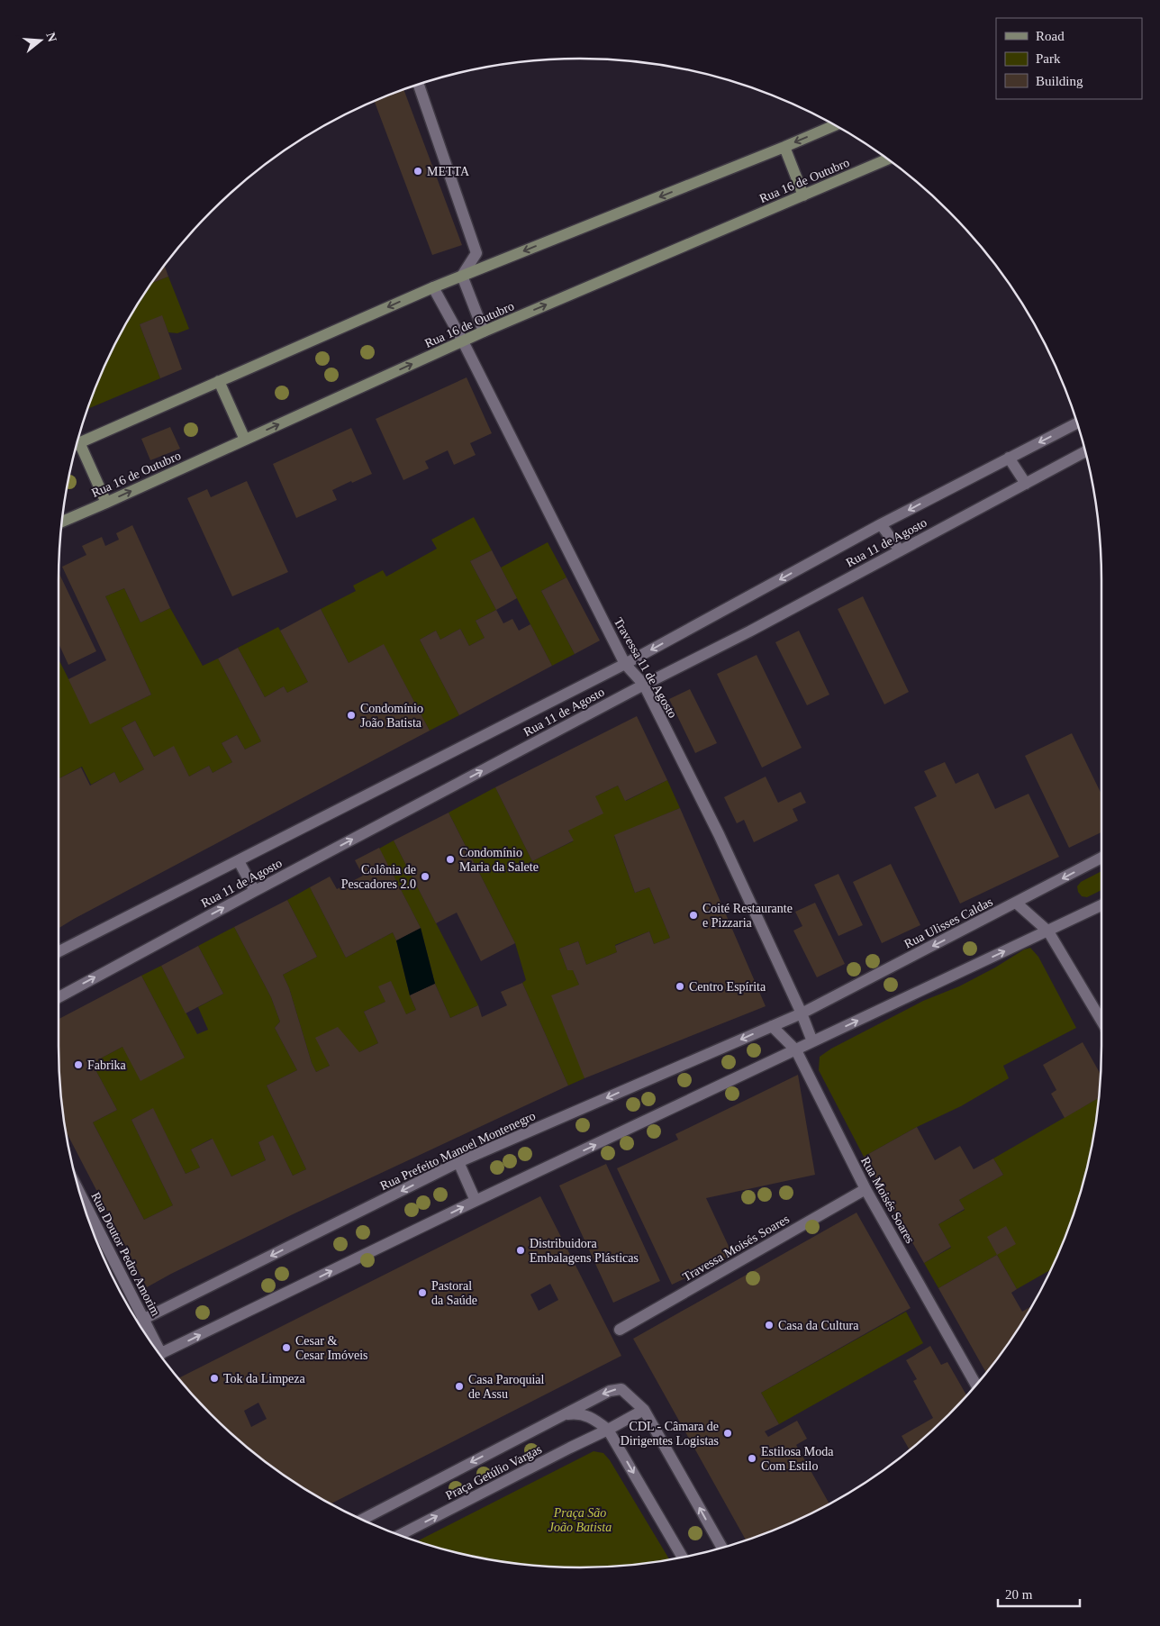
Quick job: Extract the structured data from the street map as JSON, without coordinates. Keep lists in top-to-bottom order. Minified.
{"streets":{"street":["Rua 16 de Outubro","Rua 11 de Agosto","Travessa 11 de Agosto","Rua Ulisses Caldas","Rua Prefeito Manoel Montenegro","Rua Moisés Soares","Travessa Moisés Soares","Rua Doutor Pedro Amorim","Praça Getúlio Vargas"]},"crossings":[["Rua 16 de Outubro","Travessa 11 de Agosto"],["Rua 11 de Agosto","Travessa 11 de Agosto"],["Travessa 11 de Agosto","Rua Ulisses Caldas"],["Travessa 11 de Agosto","Rua Prefeito Manoel Montenegro"],["Rua Ulisses Caldas","Rua Prefeito Manoel Montenegro"],["Rua Prefeito Manoel Montenegro","Rua Moisés Soares"],["Rua Prefeito Manoel Montenegro","Rua Doutor Pedro Amorim"],["Rua Moisés Soares","Travessa Moisés Soares"]],"parks":["Praça São João Batista"],"places":["METTA","Condomínio João Batista","Condomínio Maria da Salete","Colônia de Pescadores 2.0","Coité Restaurante e Pizzaria","Centro Espírita","Fabrika","Distribuidora Embalagens Plásticas","Pastoral da Saúde","Casa da Cultura","Cesar & Cesar Imóveis","Tok da Limpeza","Casa Paroquial de Assu","CDL - Câmara de Dirigentes Logistas","Estilosa Moda Com Estilo"],"legend":["Road","Park","Building"],"scale_bar":"20 m","north":"right"}
